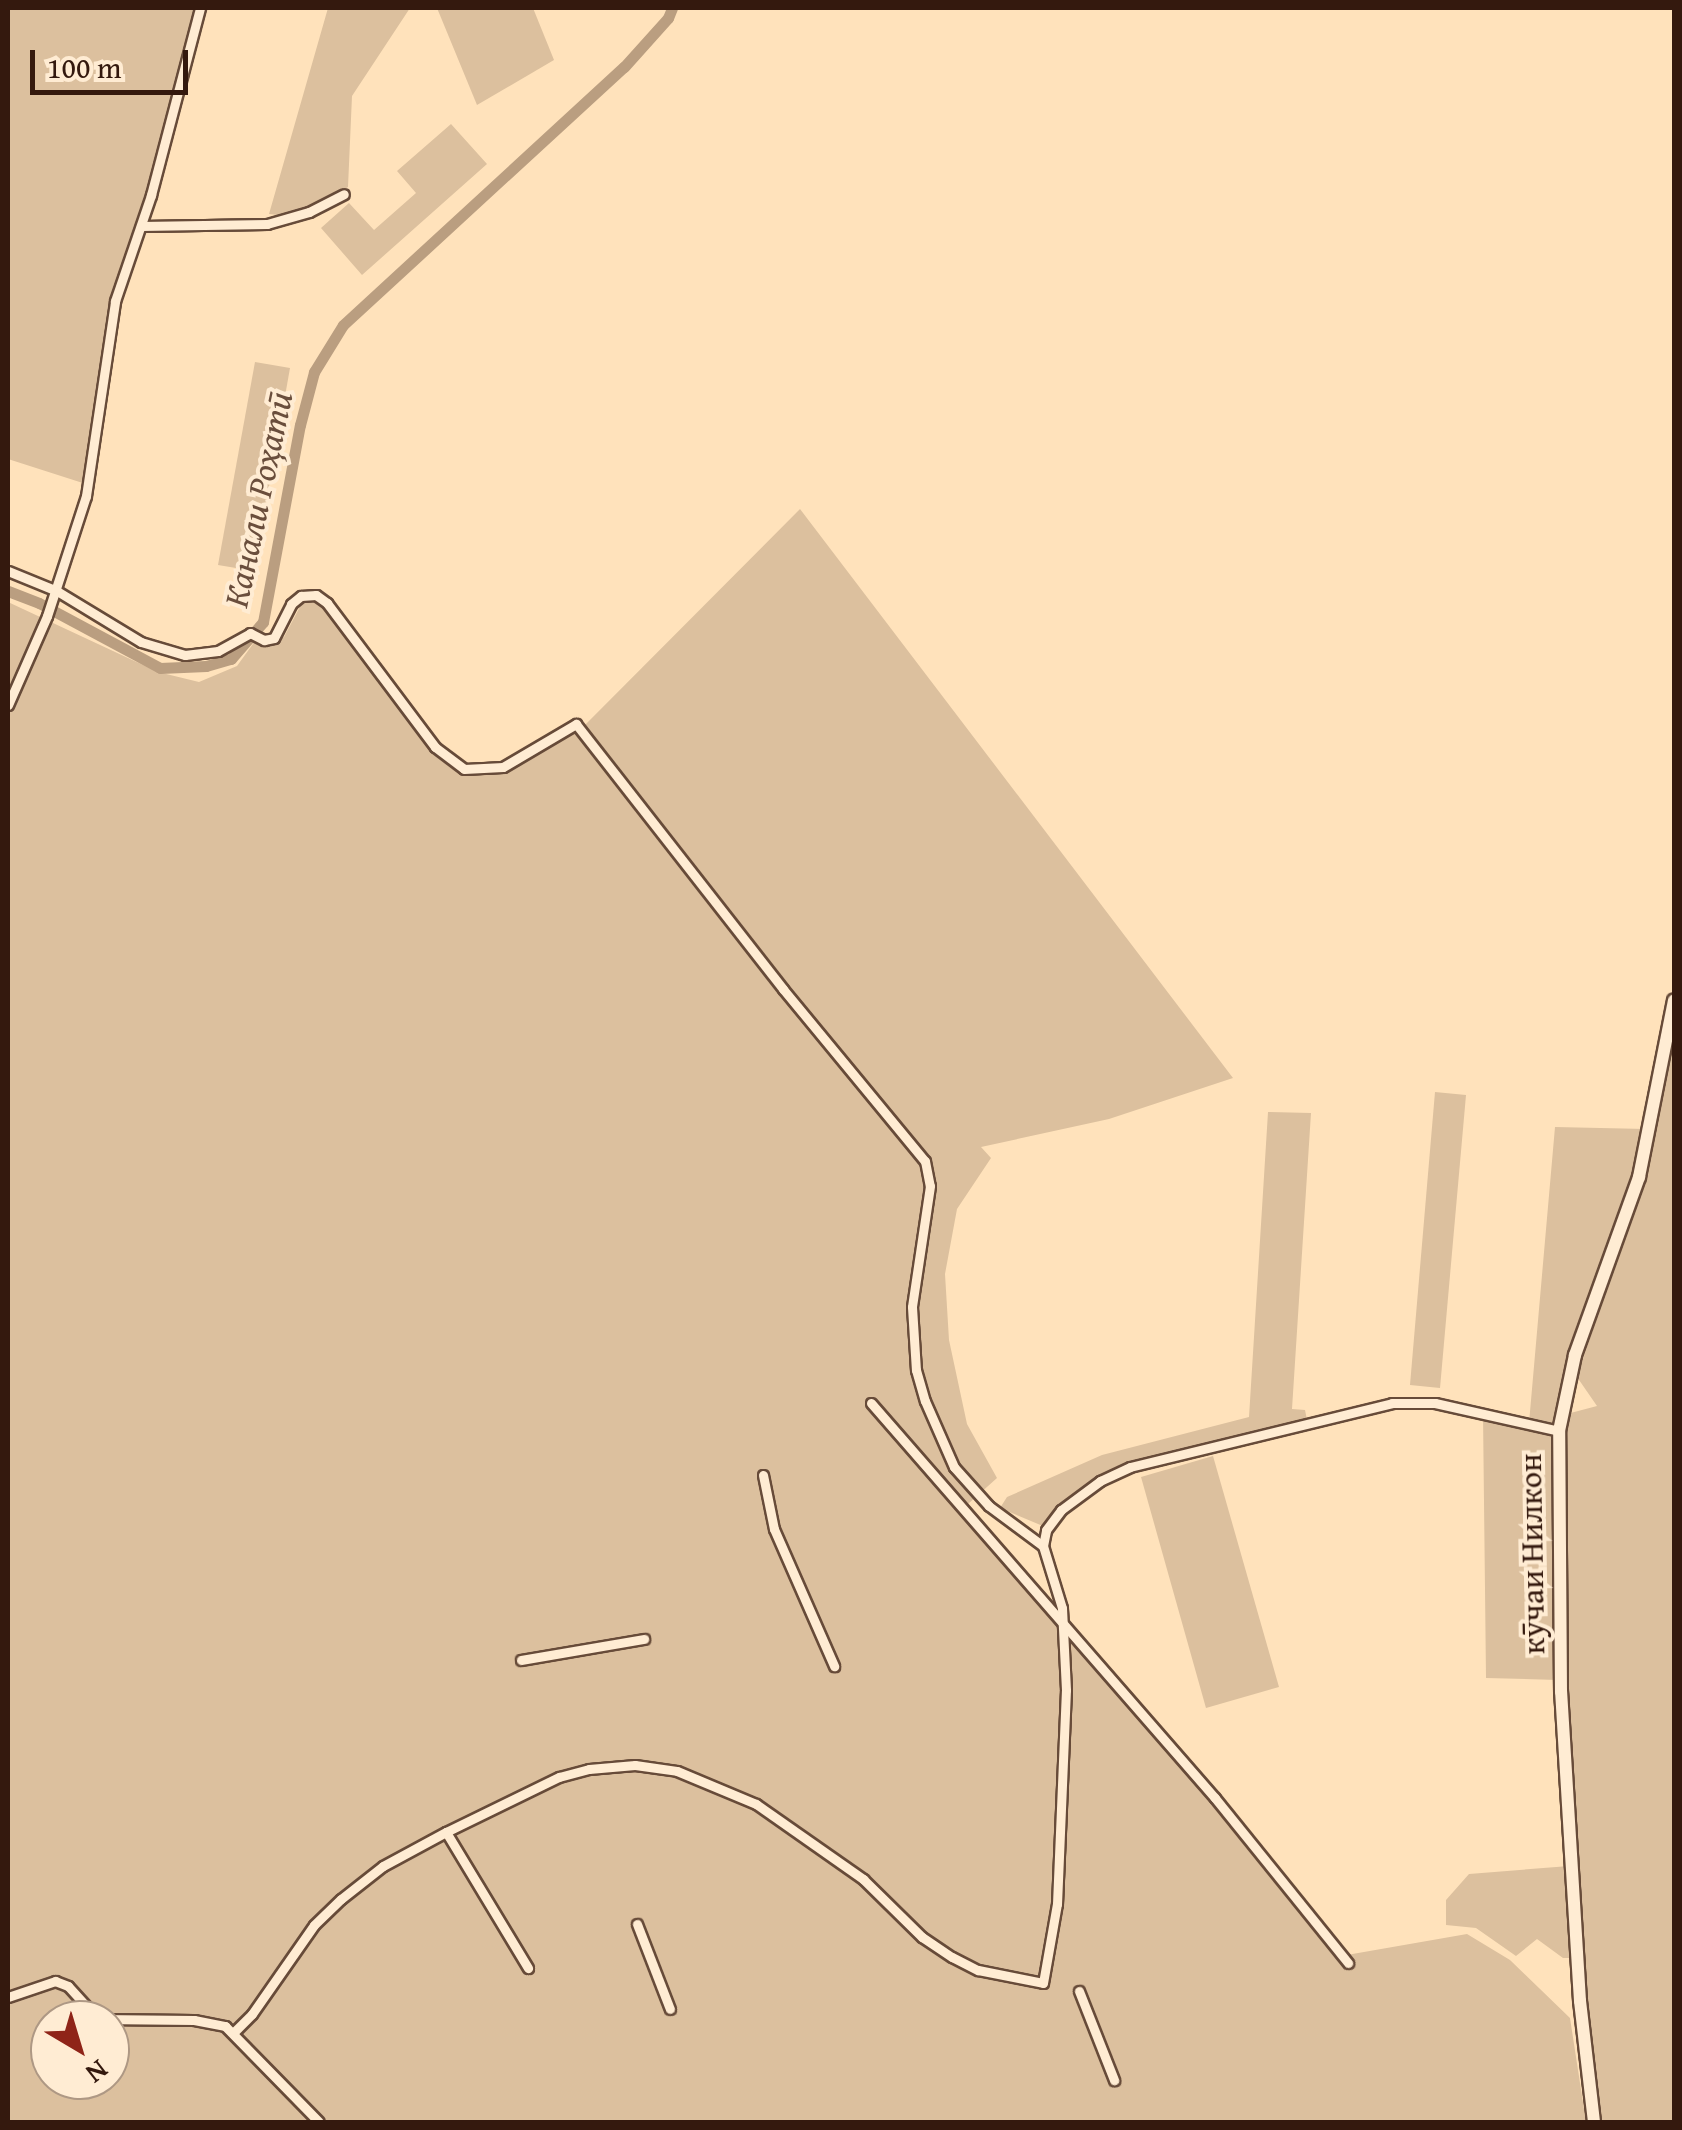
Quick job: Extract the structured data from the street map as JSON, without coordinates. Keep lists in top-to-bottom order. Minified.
{"streets":{"street":["кӯчаи Нилкон"]},"water":["Канали Роҳатӣ"],"scale_bar":"100 m","north":"bottom right"}
